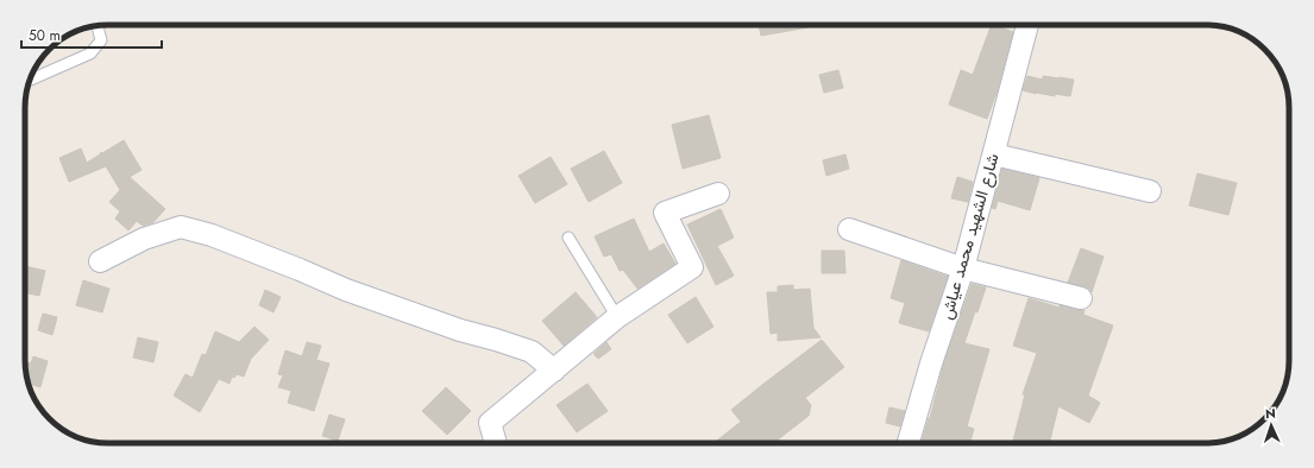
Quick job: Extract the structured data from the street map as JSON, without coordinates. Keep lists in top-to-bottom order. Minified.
{"streets":{"street":["شارع الشهيد محمد عياش"]},"scale_bar":"50 m","north":"top"}
